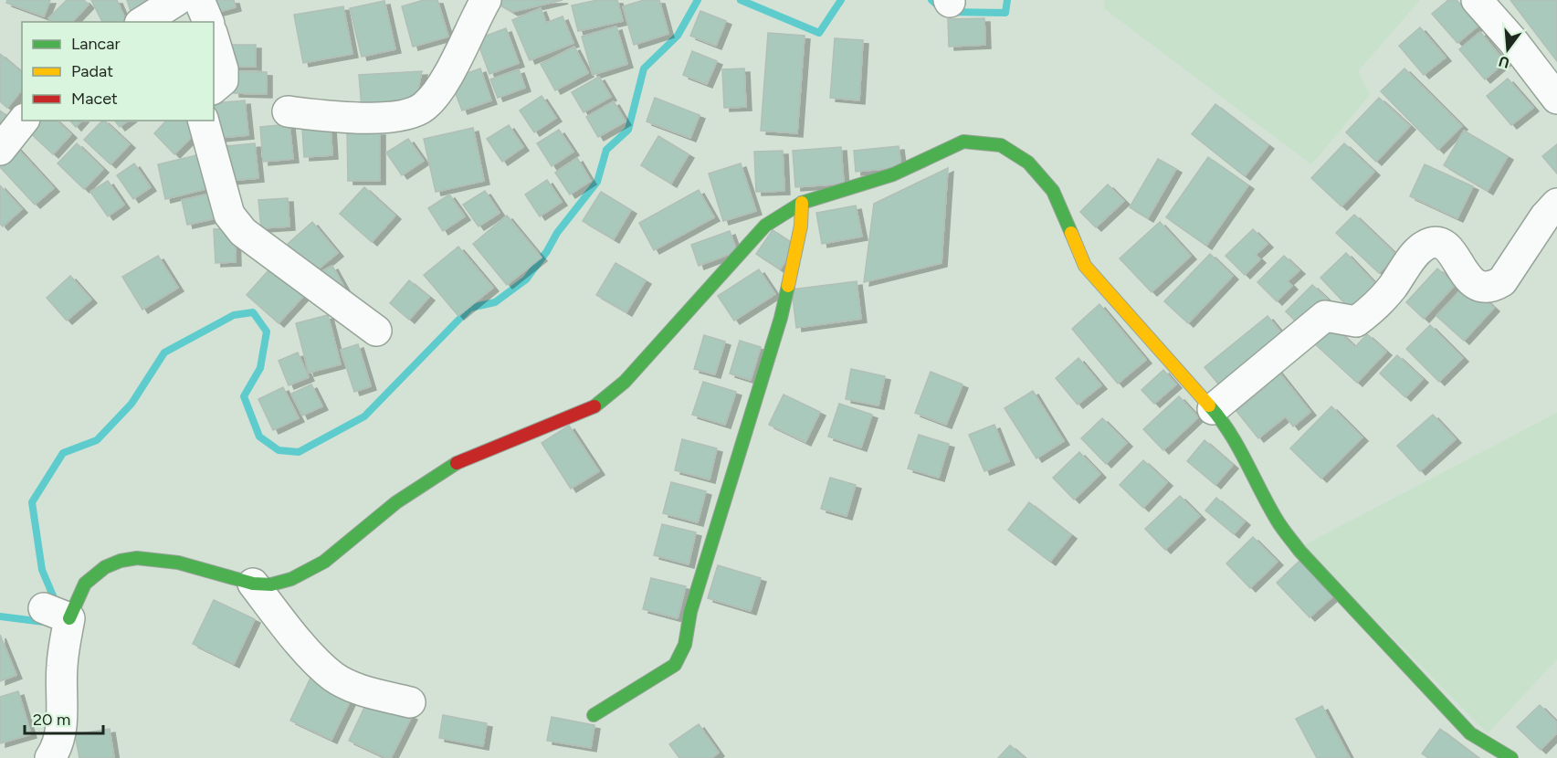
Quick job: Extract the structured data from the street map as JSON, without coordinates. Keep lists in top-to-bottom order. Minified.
{"legend":["Lancar","Padat","Macet"],"scale_bar":"20 m","north":"bottom"}
